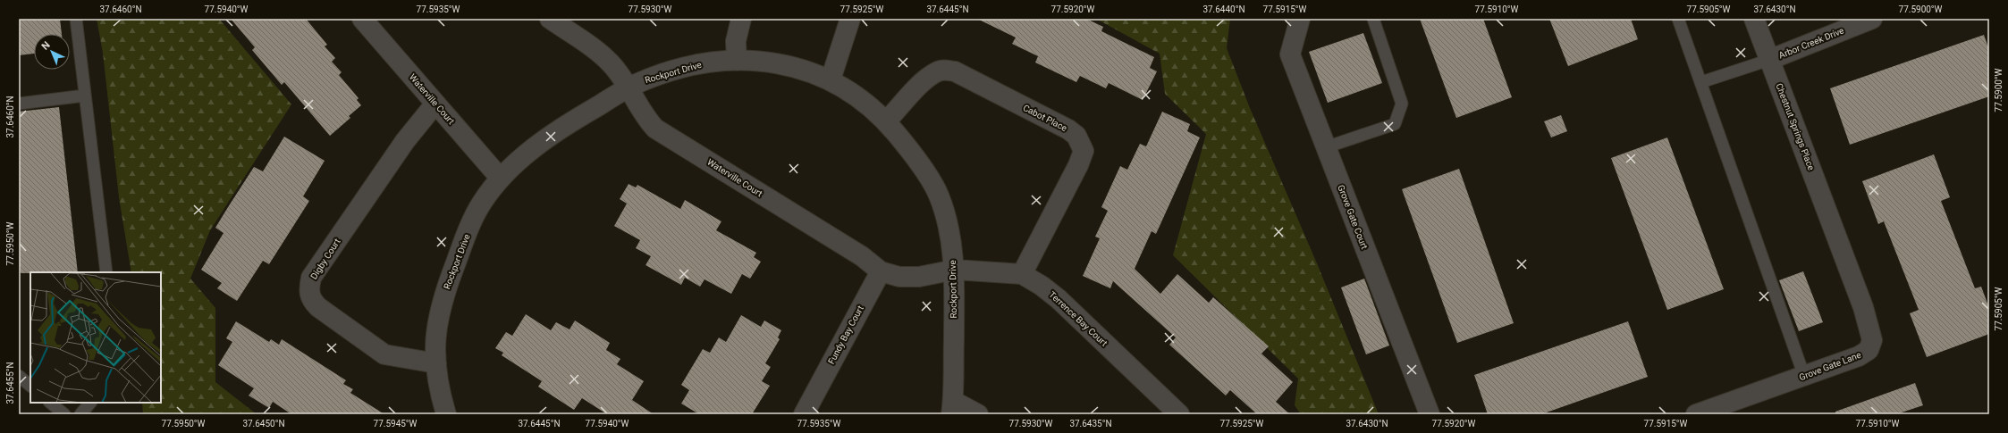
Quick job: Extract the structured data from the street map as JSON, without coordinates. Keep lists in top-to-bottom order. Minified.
{"streets":{"street":["Arbor Creek Drive","Rockport Drive","Waterville Court","Cabot Place","Chestnut Springs Place","Grove Gate Court","Digby Court","Terrence Bay Court","Fundy Bay Court","Grove Gate Lane"]},"crossings":[["Arbor Creek Drive","Chestnut Springs Place"],["Rockport Drive","Waterville Court"],["Rockport Drive","Cabot Place"],["Rockport Drive","Digby Court"],["Waterville Court","Digby Court"],["Waterville Court","Fundy Bay Court"],["Cabot Place","Terrence Bay Court"],["Chestnut Springs Place","Grove Gate Lane"]],"north":"top left","coordinates":["37.6460°N","77.5940°W","77.5935°W","77.5930°W","77.5925°W","37.6445°N","77.5920°W","37.6440°N","77.5915°W","77.5910°W","77.5905°W","37.6430°N","77.5900°W","77.5950°W","37.6455°N","37.6450°N","77.5945°W","37.6435°N"]}
